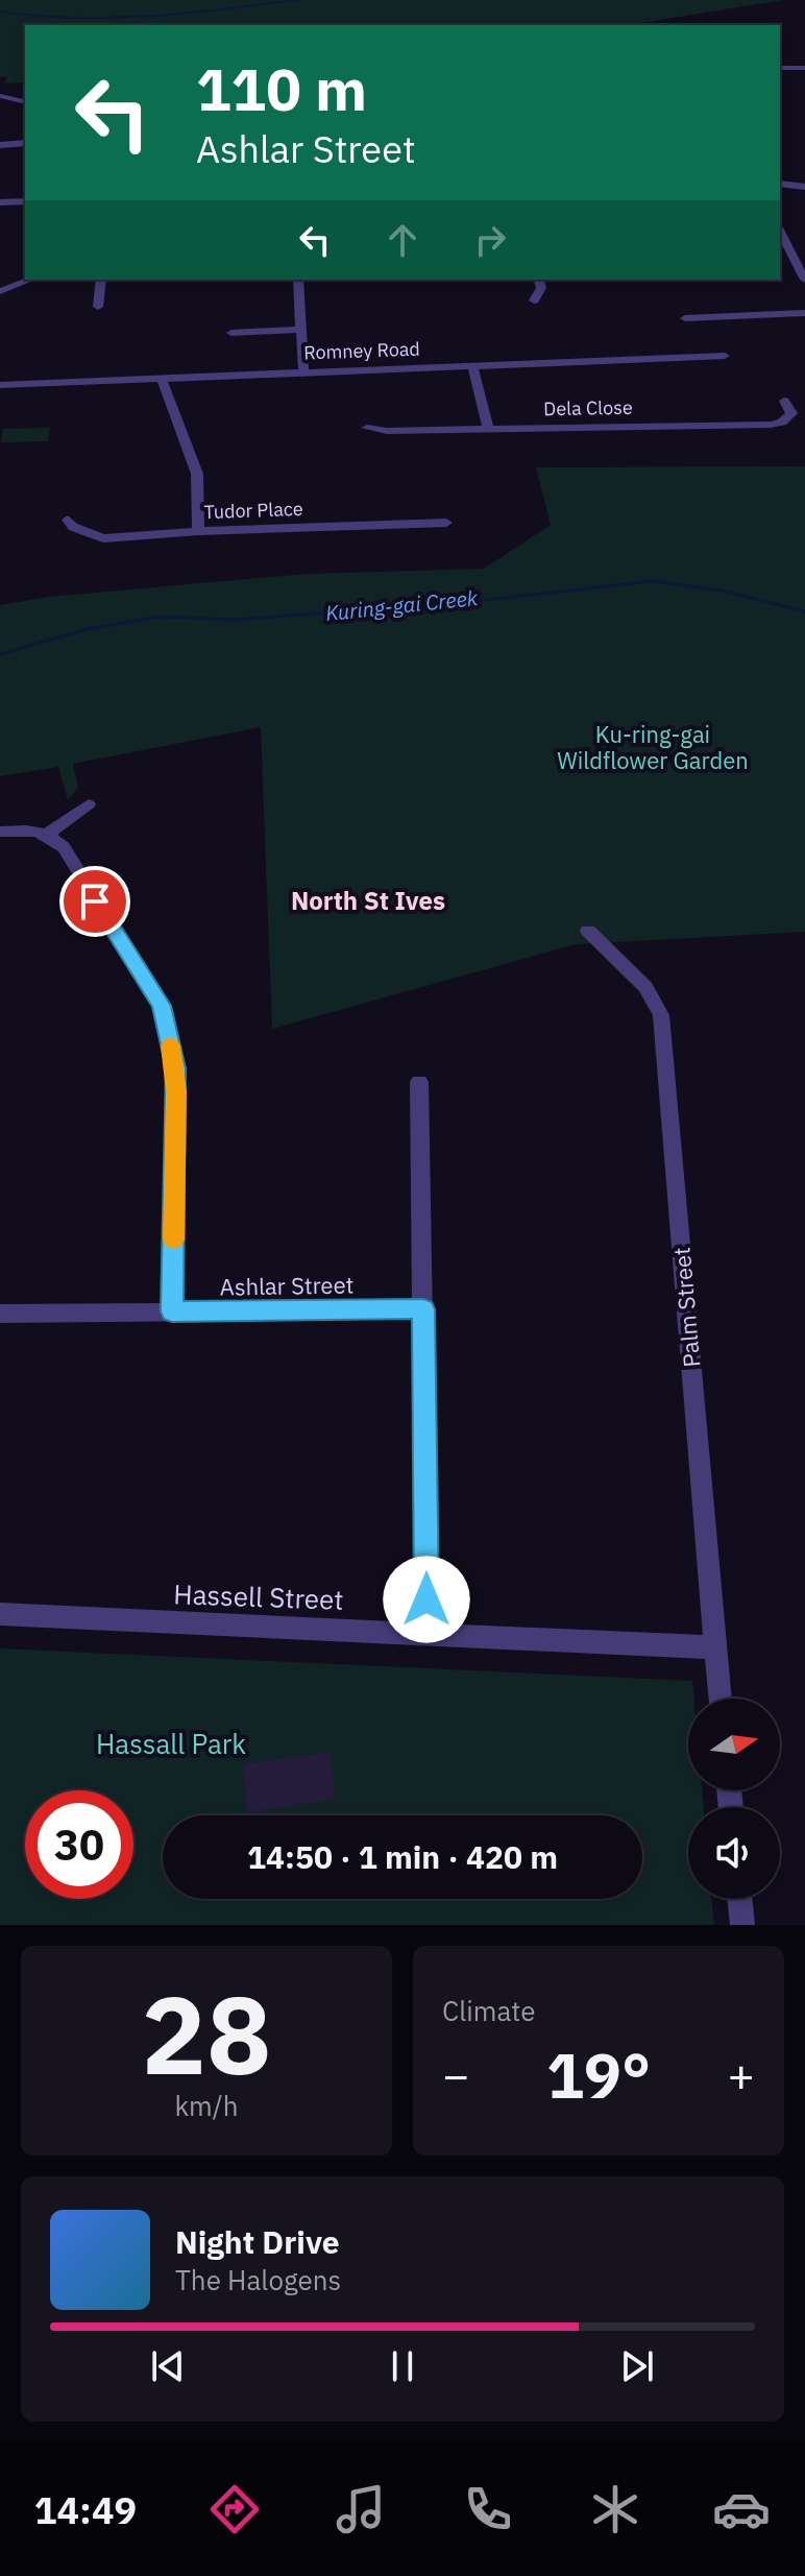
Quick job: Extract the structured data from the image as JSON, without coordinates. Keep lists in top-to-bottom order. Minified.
{"streets":{"street":["Romney Road","Dela Close","Tudor Place","Ashlar Street","Palm Street","Hassell Street"]},"crossings":[["Palm Street","Hassell Street"]],"districts":["North St Ives"],"water":["Kuring-gai Creek"],"parks":["Ku-ring-gai Wildflower Garden","Hassall Park"],"north":"right","page":{"turn":["110 m","Ashlar Street"],"limit":"30","trip":"14:50 · 1 min · 420 m","tile":[["28","km/h"],"Climate"],"heat":["−","19°","+"],"song":["Night Drive","The Halogens"],"tabs":"14:49"}}
